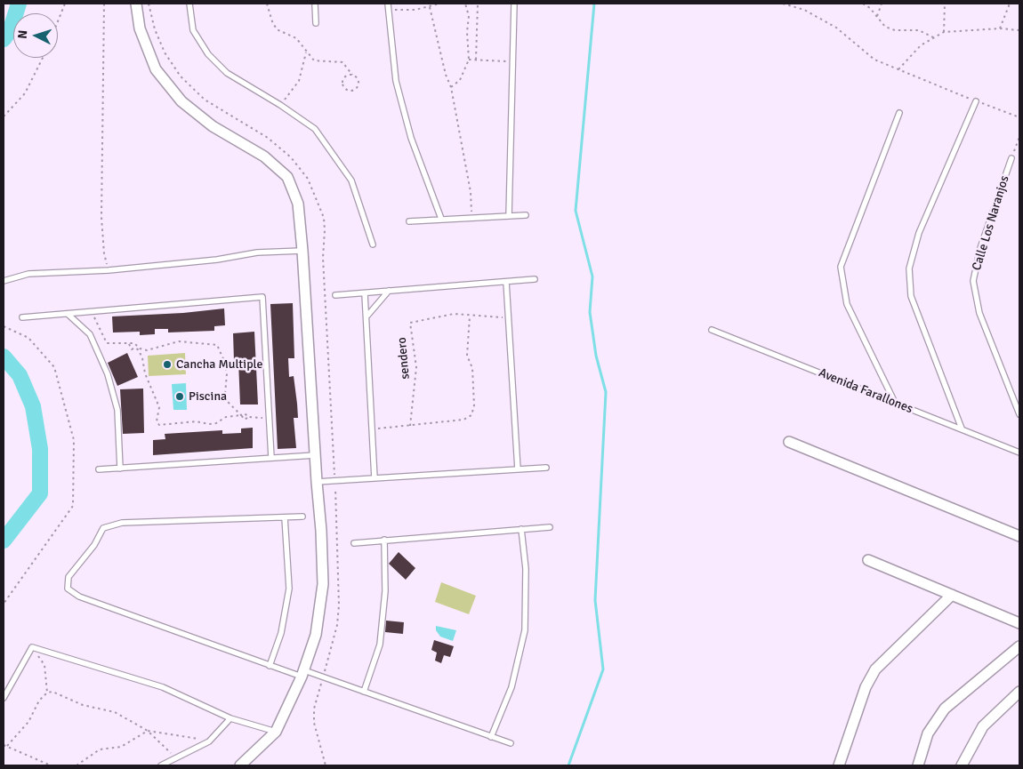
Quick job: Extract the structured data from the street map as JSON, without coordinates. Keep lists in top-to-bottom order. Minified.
{"streets":{"lane":["Calle Los Naranjos","Avenida Farallones"],"path":["sendero"]},"places":["Cancha Multiple","Piscina"],"north":"left"}
